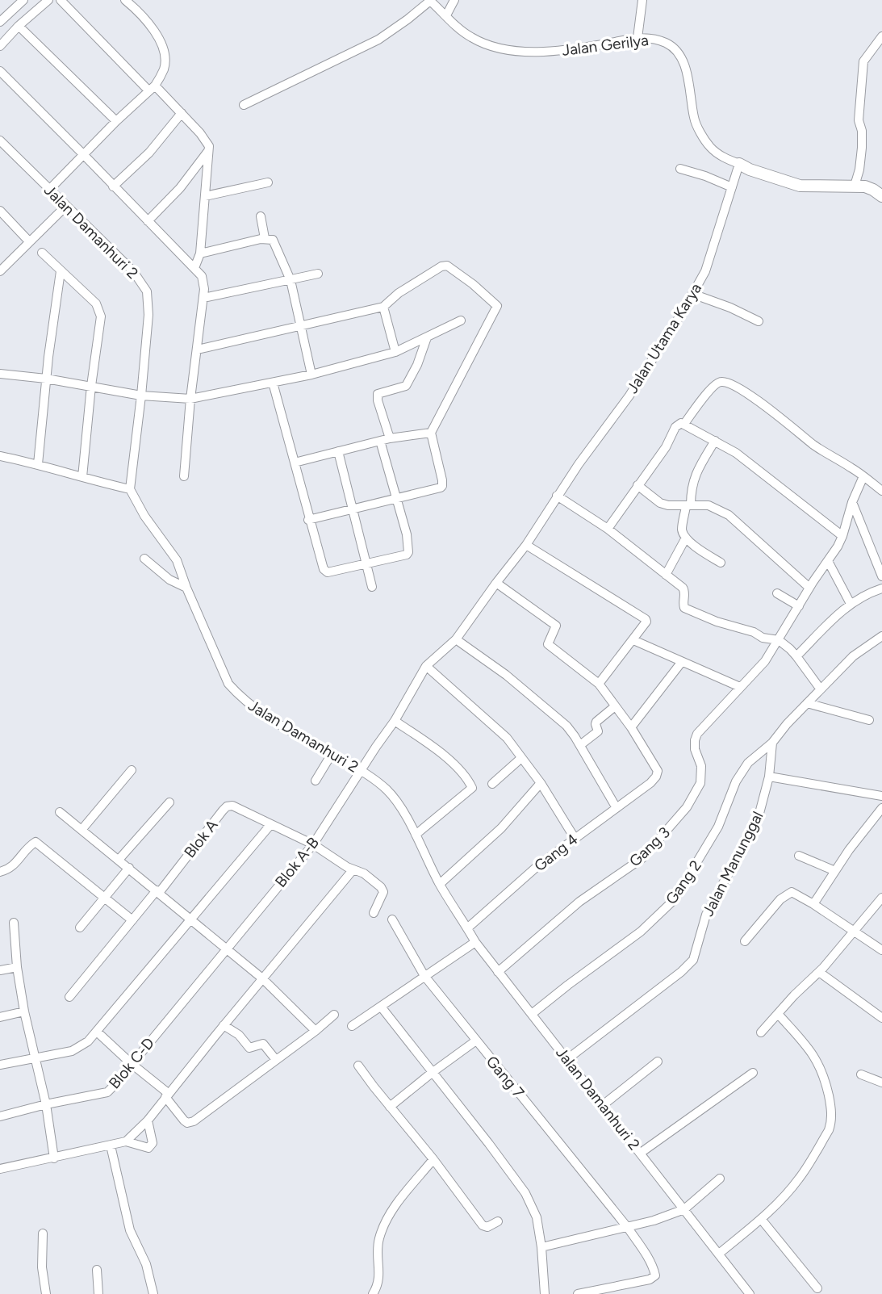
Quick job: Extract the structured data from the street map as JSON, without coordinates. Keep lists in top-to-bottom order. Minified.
{"streets":{"street":["Jalan Gerilya","Jalan Damanhuri 2","Jalan Utama Karya","Blok A","Gang 3","Gang 4","Blok A-B","Jalan Manunggal","Gang 2","Blok C-D","Gang 7"]},"crossings":[["Jalan Gerilya","Jalan Utama Karya"],["Jalan Damanhuri 2","Gang 3"],["Jalan Damanhuri 2","Gang 4"],["Jalan Damanhuri 2","Blok A-B"],["Jalan Damanhuri 2","Jalan Manunggal"],["Jalan Damanhuri 2","Gang 2"],["Jalan Utama Karya","Blok A-B"],["Blok A","Blok A-B"],["Blok A-B","Blok C-D"],["Jalan Manunggal","Gang 2"]]}
